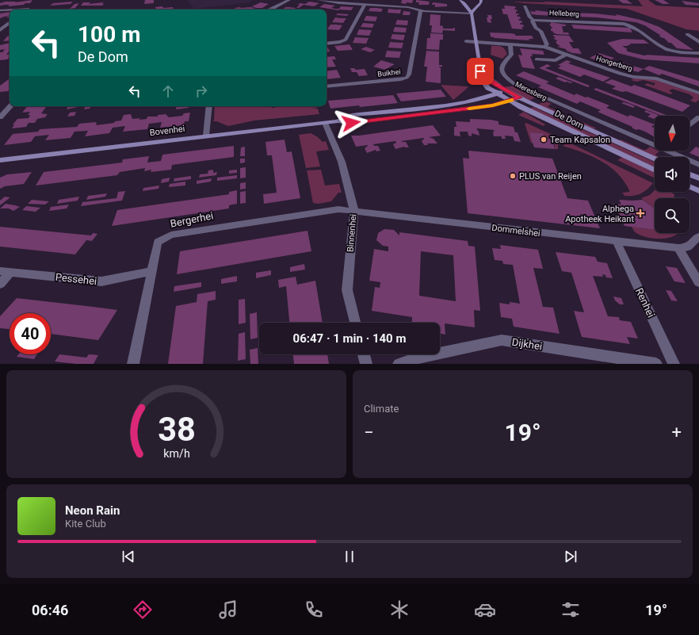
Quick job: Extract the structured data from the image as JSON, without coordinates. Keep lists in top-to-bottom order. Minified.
{"streets":{"street":["Helleberg","Hongerberg","Buikhei","Meresberg","De Dom","Bovenhei","Bergerhei","Dommelshei","Binnenhei","Pessehei","Renhei","Dijkhei"]},"crossings":[["De Dom","Bovenhei"],["Bovenhei","Binnenhei"],["Bergerhei","Dommelshei"],["Bergerhei","Binnenhei"],["Bergerhei","Pessehei"],["Dommelshei","Binnenhei"],["Dommelshei","Renhei"]],"places":{"other":["Team Kapsalon","PLUS van Reijen"],"health":["Alphega Apotheek Heikant"]},"north":"bottom","page":{"turn":["100 m","De Dom"],"limit":"40","trip":"06:47 · 1 min · 140 m","tile":"Climate","heat":["−","19°","+"],"song":["Neon Rain","Kite Club"],"tabs":["06:46","19°"],"gauge":["38","km/h"]}}
